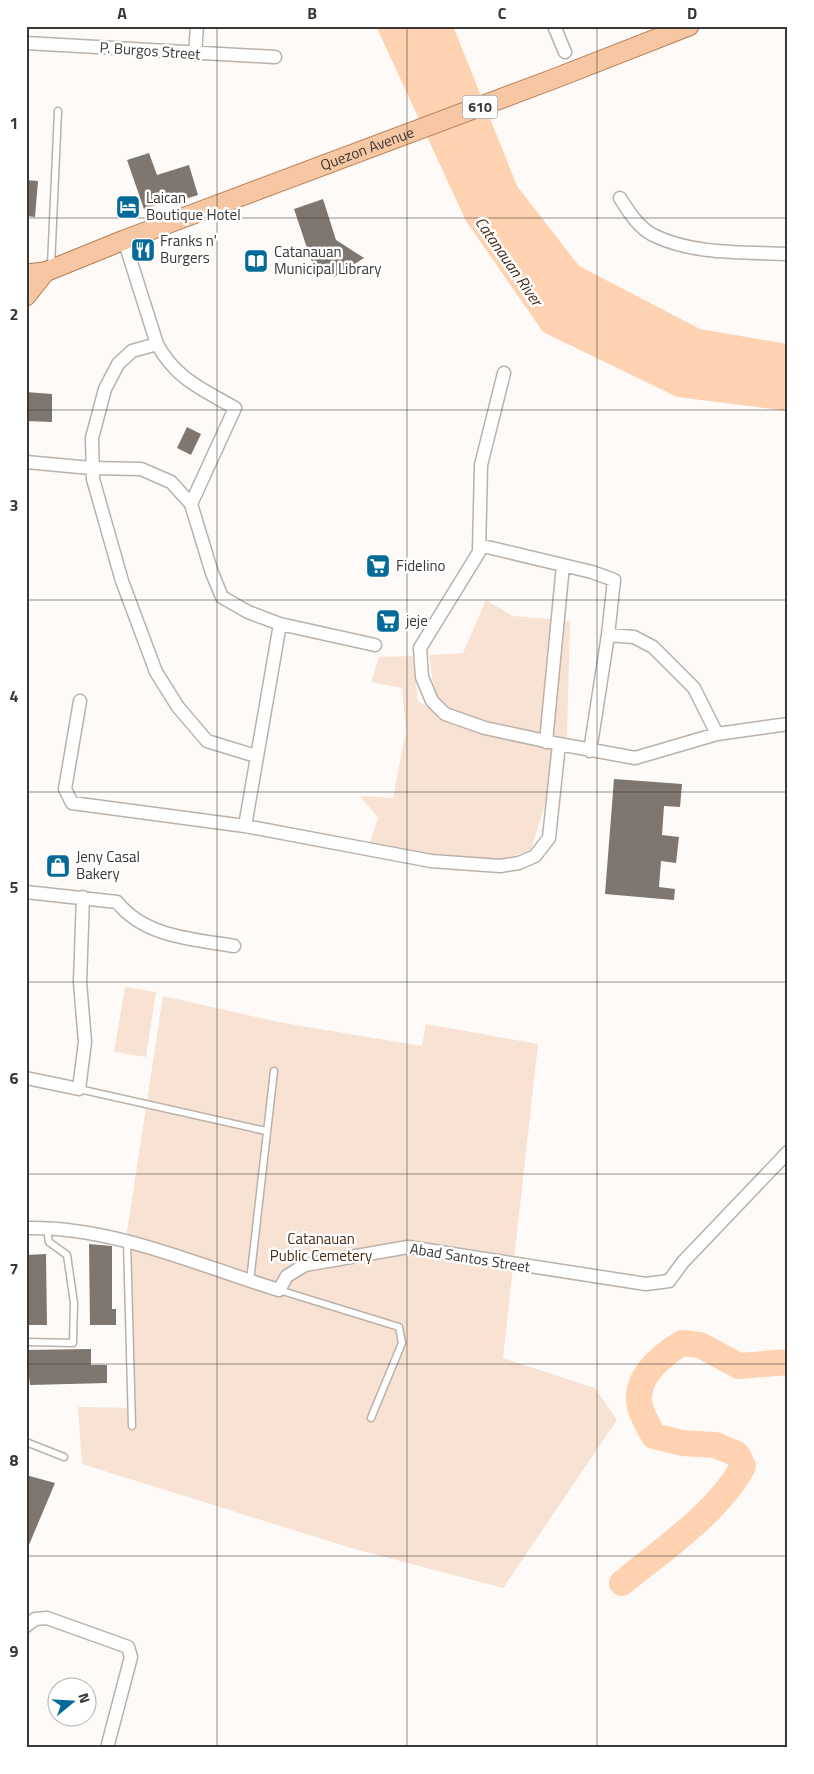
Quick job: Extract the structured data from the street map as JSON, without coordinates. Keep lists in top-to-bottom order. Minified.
{"streets":{"main road":["610","Quezon Avenue"],"street":["P. Burgos Street","Abad Santos Street"]},"water":["Catanauan River"],"parks":["Catanauan Public Cemetery"],"places":{"hotel":["Laican Boutique Hotel"],"restaurant":["Franks n' Burgers"],"library":["Catanauan Municipal Library"],"supermarket":["Fidelino","jeje"],"shop":["Jeny Casal Bakery"]},"north":"right","grid":{"columns":["A","B","C","D"],"rows":["1","2","3","4","5","6","7","8","9"]}}
